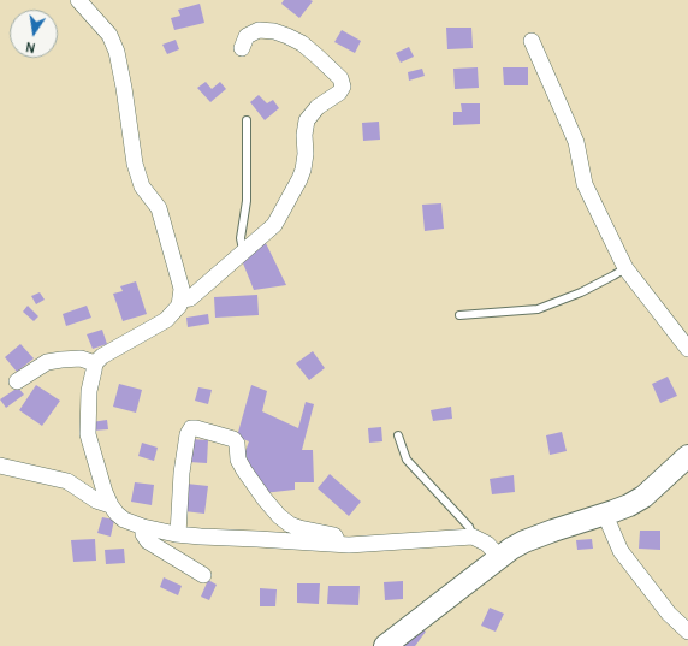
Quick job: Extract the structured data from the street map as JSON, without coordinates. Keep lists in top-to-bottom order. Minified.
{"north":"bottom"}
